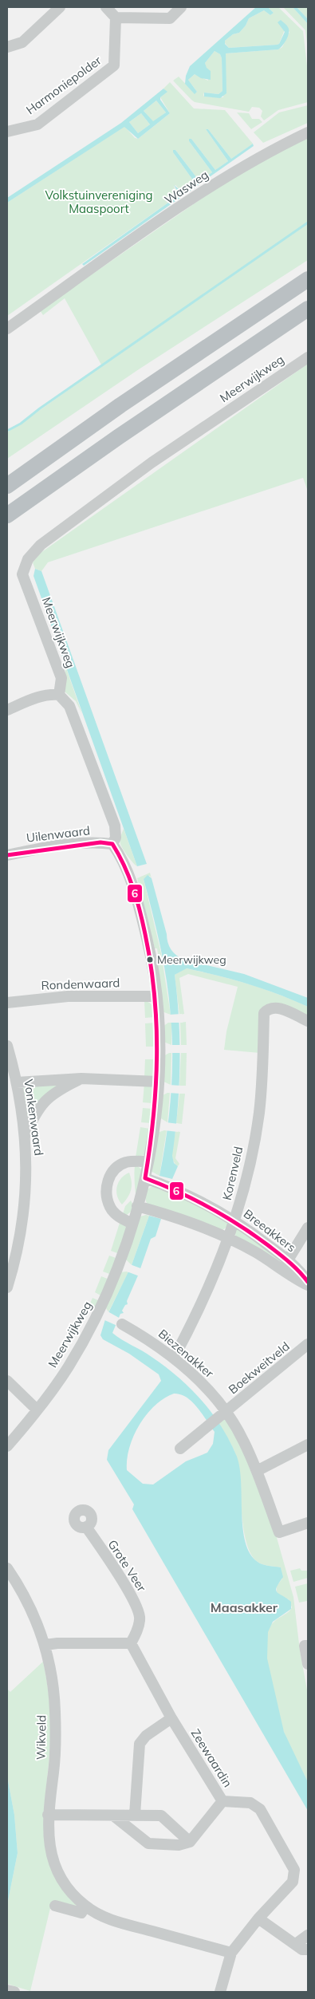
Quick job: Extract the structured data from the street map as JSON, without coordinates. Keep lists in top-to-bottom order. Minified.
{"streets":{"street":["Harmoniepolder","Wasweg","Meerwijkweg","Uilenwaard","Rondenwaard","Vonkenwaard","Korenveld","Breeakkers","Biezenakker","Boekweitveld","Grote Veer","Wikveld","Zeewaardin"]},"crossings":[["Meerwijkweg","Uilenwaard"],["Meerwijkweg","Rondenwaard"],["Meerwijkweg","Breeakkers"],["Korenveld","Breeakkers"],["Korenveld","Biezenakker"],["Biezenakker","Boekweitveld"],["Grote Veer","Zeewaardin"],["Wikveld","Zeewaardin"]],"districts":["Maasakker"],"parks":["Volkstuinvereniging Maaspoort"],"places":["Meerwijkweg"],"lines":["transit line 6"]}
